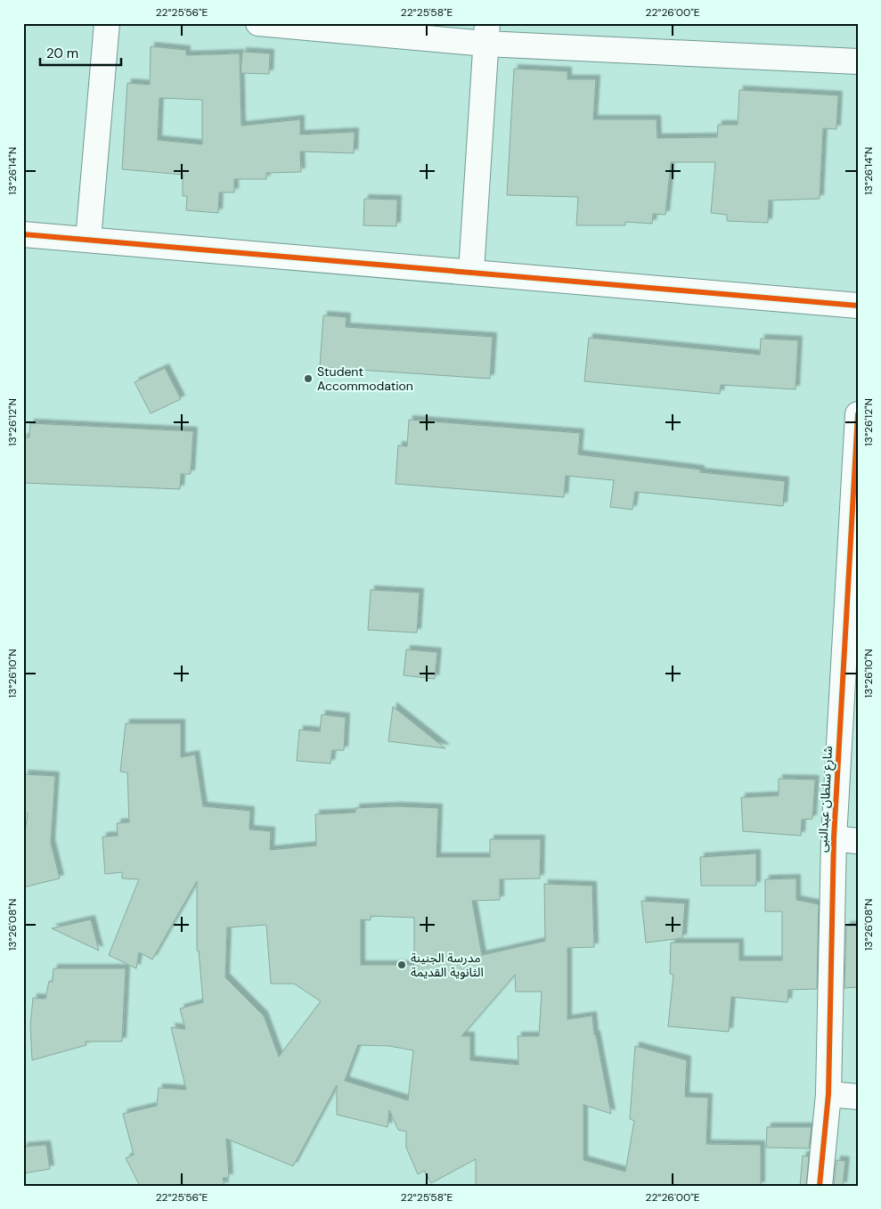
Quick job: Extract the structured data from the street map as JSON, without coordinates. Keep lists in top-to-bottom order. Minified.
{"streets":{"street":["شارع سلطان عبدالنبى"]},"places":["Student Accommodation","مدرسة الجنينة الثانوية القديمة"],"scale_bar":"20 m","coordinates":["22°25'56\"E","22°25'58\"E","22°26'00\"E","13°26'14\"N","13°26'12\"N","13°26'10\"N","13°26'08\"N"]}
